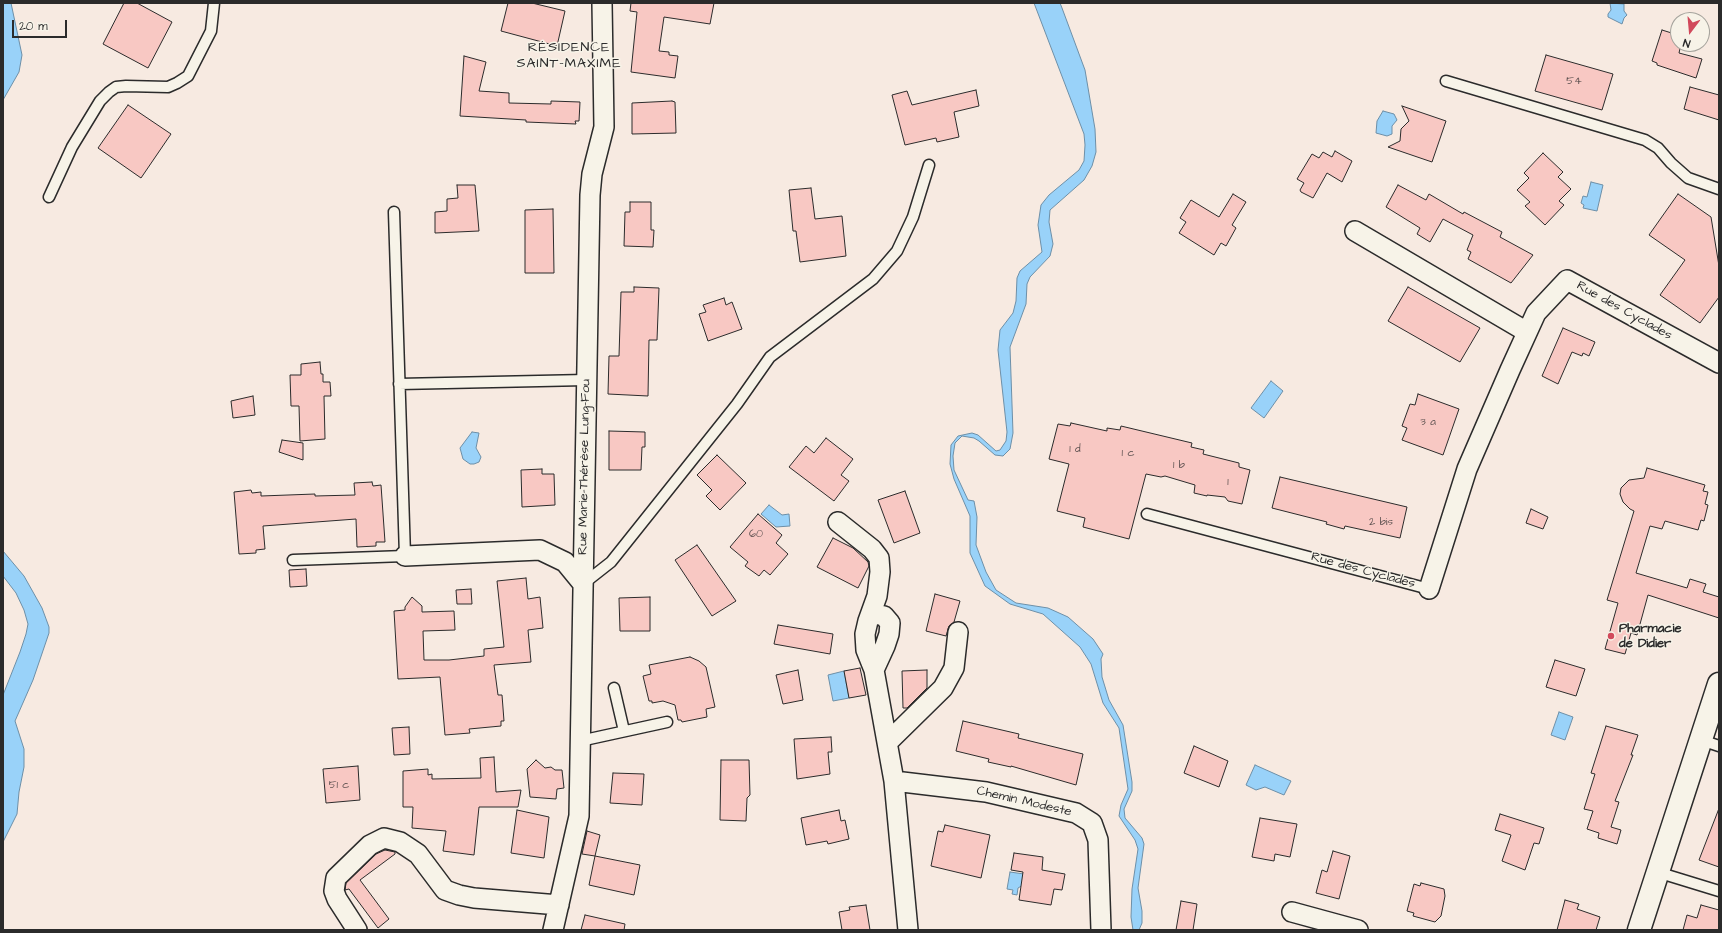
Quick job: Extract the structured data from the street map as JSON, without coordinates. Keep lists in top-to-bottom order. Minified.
{"streets":{"street":["Rue des Cyclades","Rue Marie-Thérèse Lung-Fou","Chemin Modeste"]},"districts":["RÉSIDENCE SAINT-MAXIME"],"places":["Pharmacie de Didier"],"house_numbers":["54","3 a","1 d","1 c","1 b","1","2 bis","60","51 c"],"scale_bar":"20 m","north":"bottom"}
